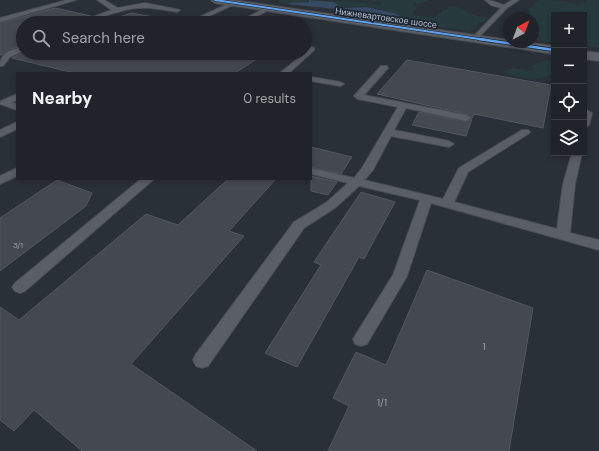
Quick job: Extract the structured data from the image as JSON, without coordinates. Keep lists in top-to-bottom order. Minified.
{"streets":{"street":["Нижневартовское шоссе"]},"house_numbers":["3/1","1","1/1"],"north":"top right","page":{"map_buttons":["+","−"],"search":"Search here","heading":["Nearby","0 results"]}}
